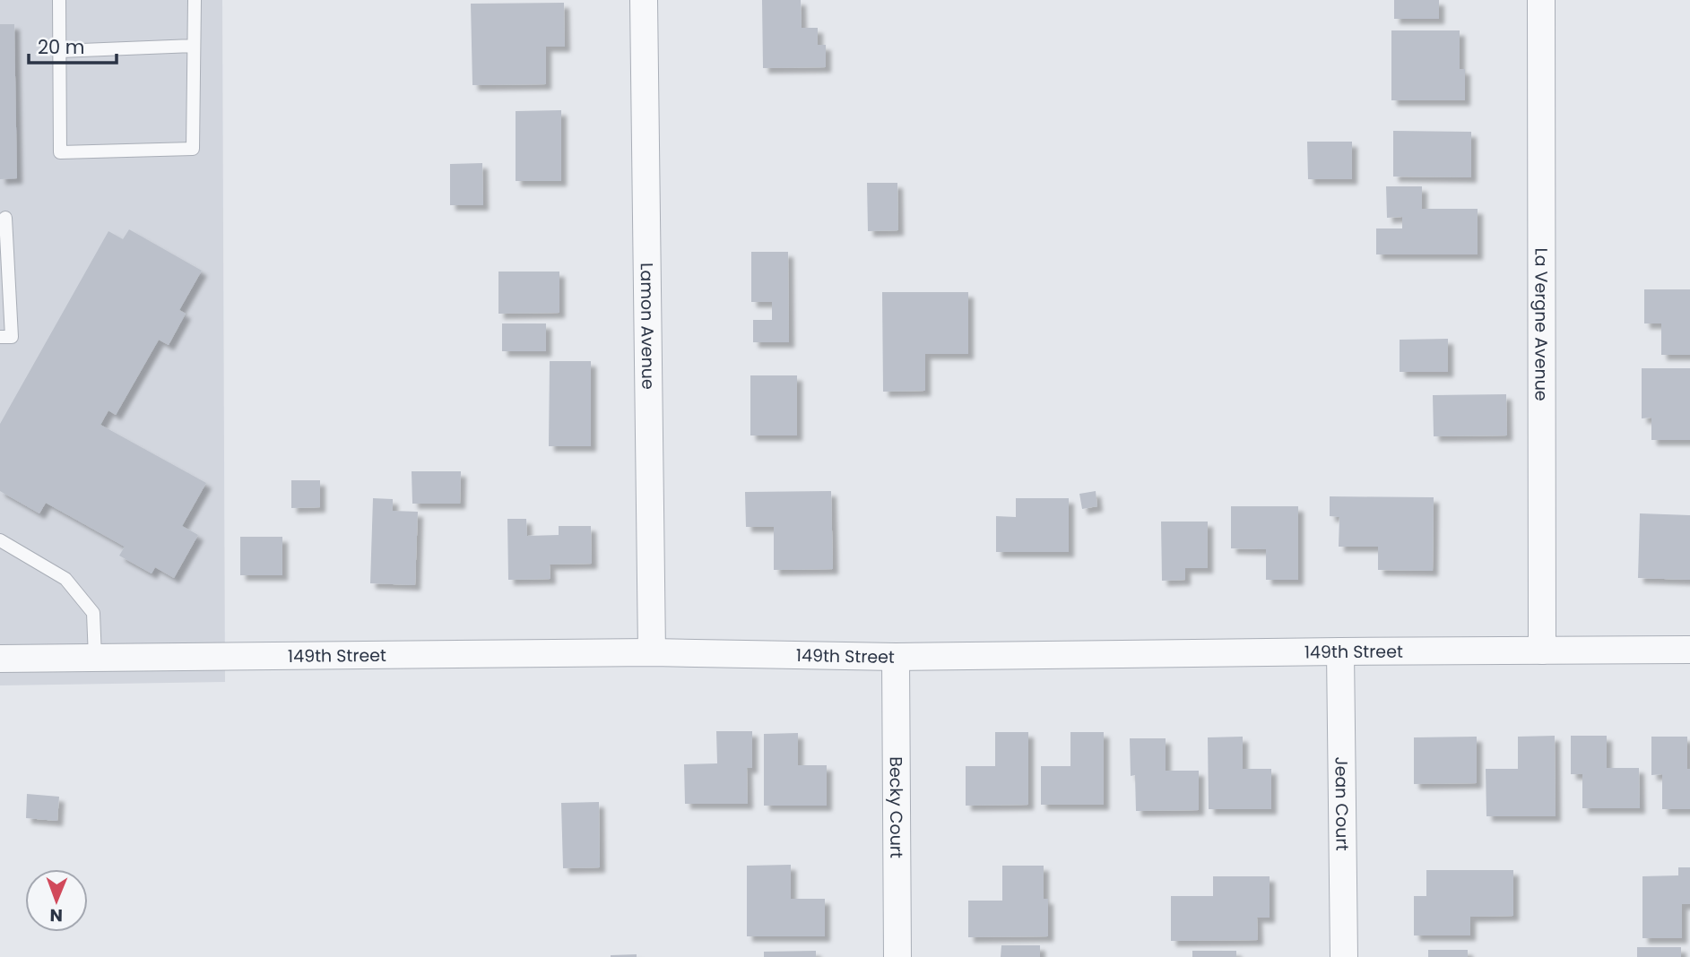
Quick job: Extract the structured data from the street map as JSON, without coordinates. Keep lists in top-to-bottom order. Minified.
{"streets":{"street":["La Vergne Avenue","Lamon Avenue","149th Street","Jean Court","Becky Court"]},"crossings":[["La Vergne Avenue","149th Street"],["Lamon Avenue","149th Street"],["149th Street","Jean Court"],["149th Street","Becky Court"]],"scale_bar":"20 m","north":"bottom"}
